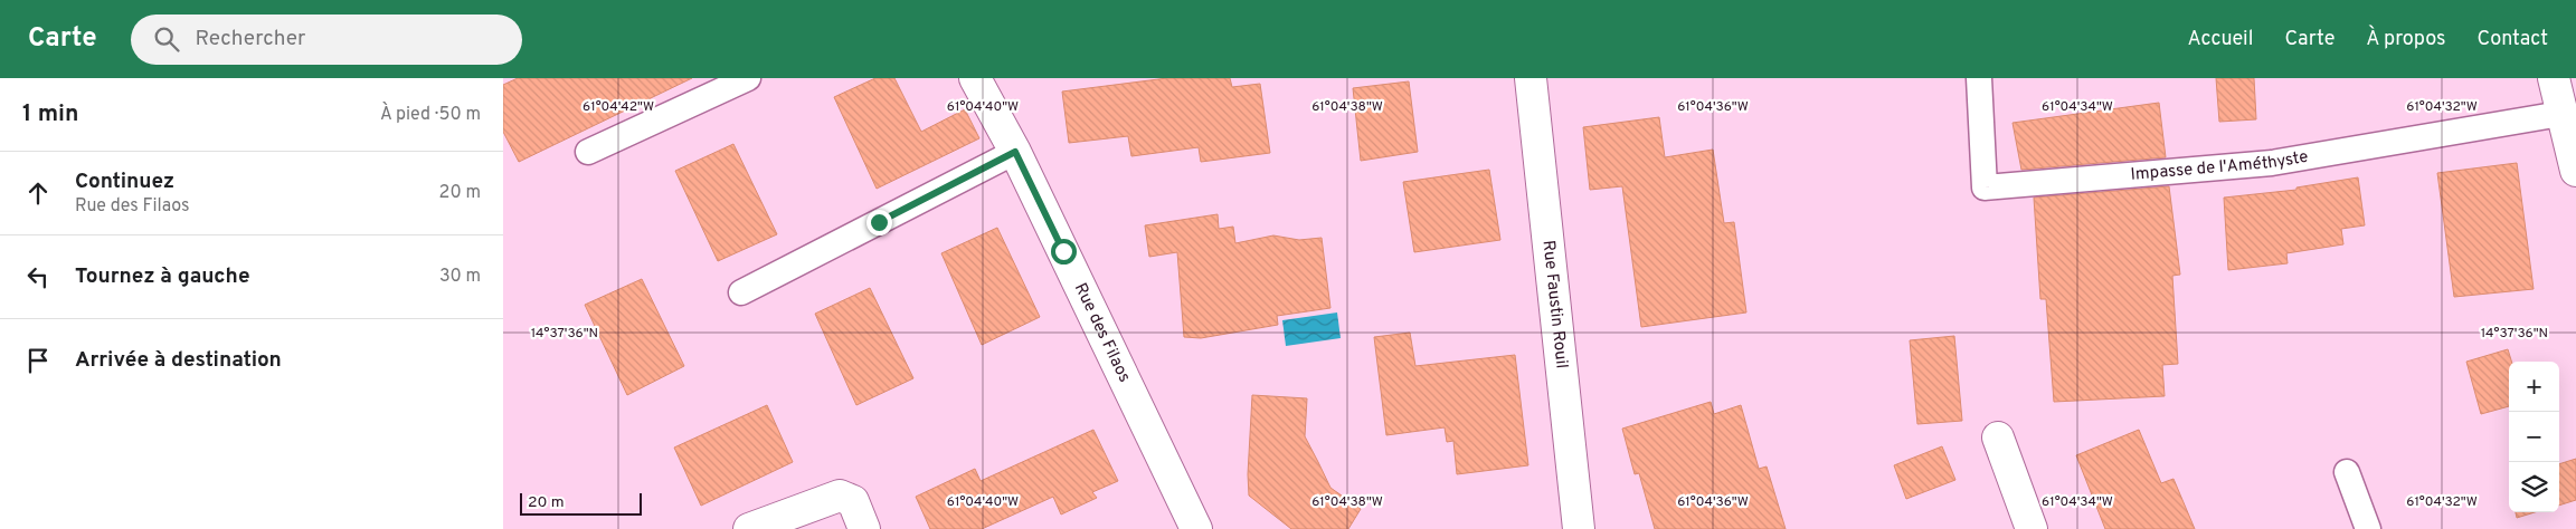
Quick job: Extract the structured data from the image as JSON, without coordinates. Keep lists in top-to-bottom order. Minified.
{"streets":{"street":["Rue Faustin Rouil","Rue des Filaos"],"lane":["Impasse de l'Améthyste"]},"scale_bar":"20 m","page":{"header":"Carte","search":"Rechercher","nav":["Accueil","Carte","À propos","Contact"],"heading":["1 min","À pied · 50 m"],"list":[["Continuez","Rue des Filaos","20 m"],["Tournez à gauche","30 m"],"Arrivée à destination"],"map_buttons":["+","−"],"scale":"20 m"},"coordinates":["61°04'42\"W","61°04'40\"W","61°04'38\"W","61°04'36\"W","61°04'34\"W","61°04'32\"W","14°37'36\"N"]}
